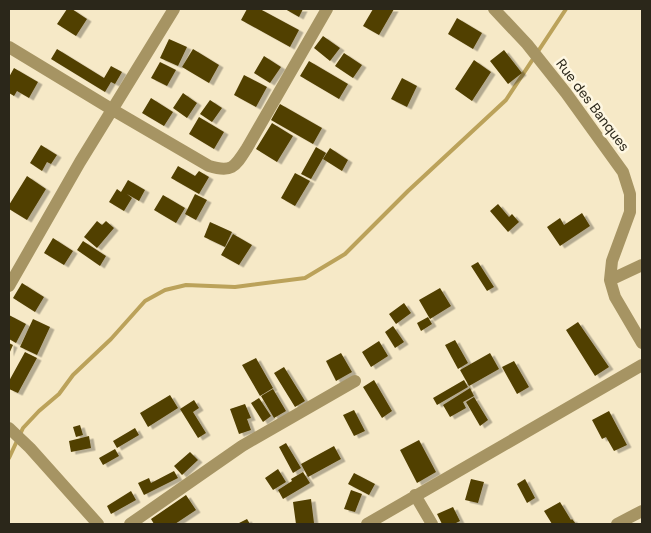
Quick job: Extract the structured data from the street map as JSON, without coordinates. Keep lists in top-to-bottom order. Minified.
{"streets":{"street":["Rue des Banques"]}}
